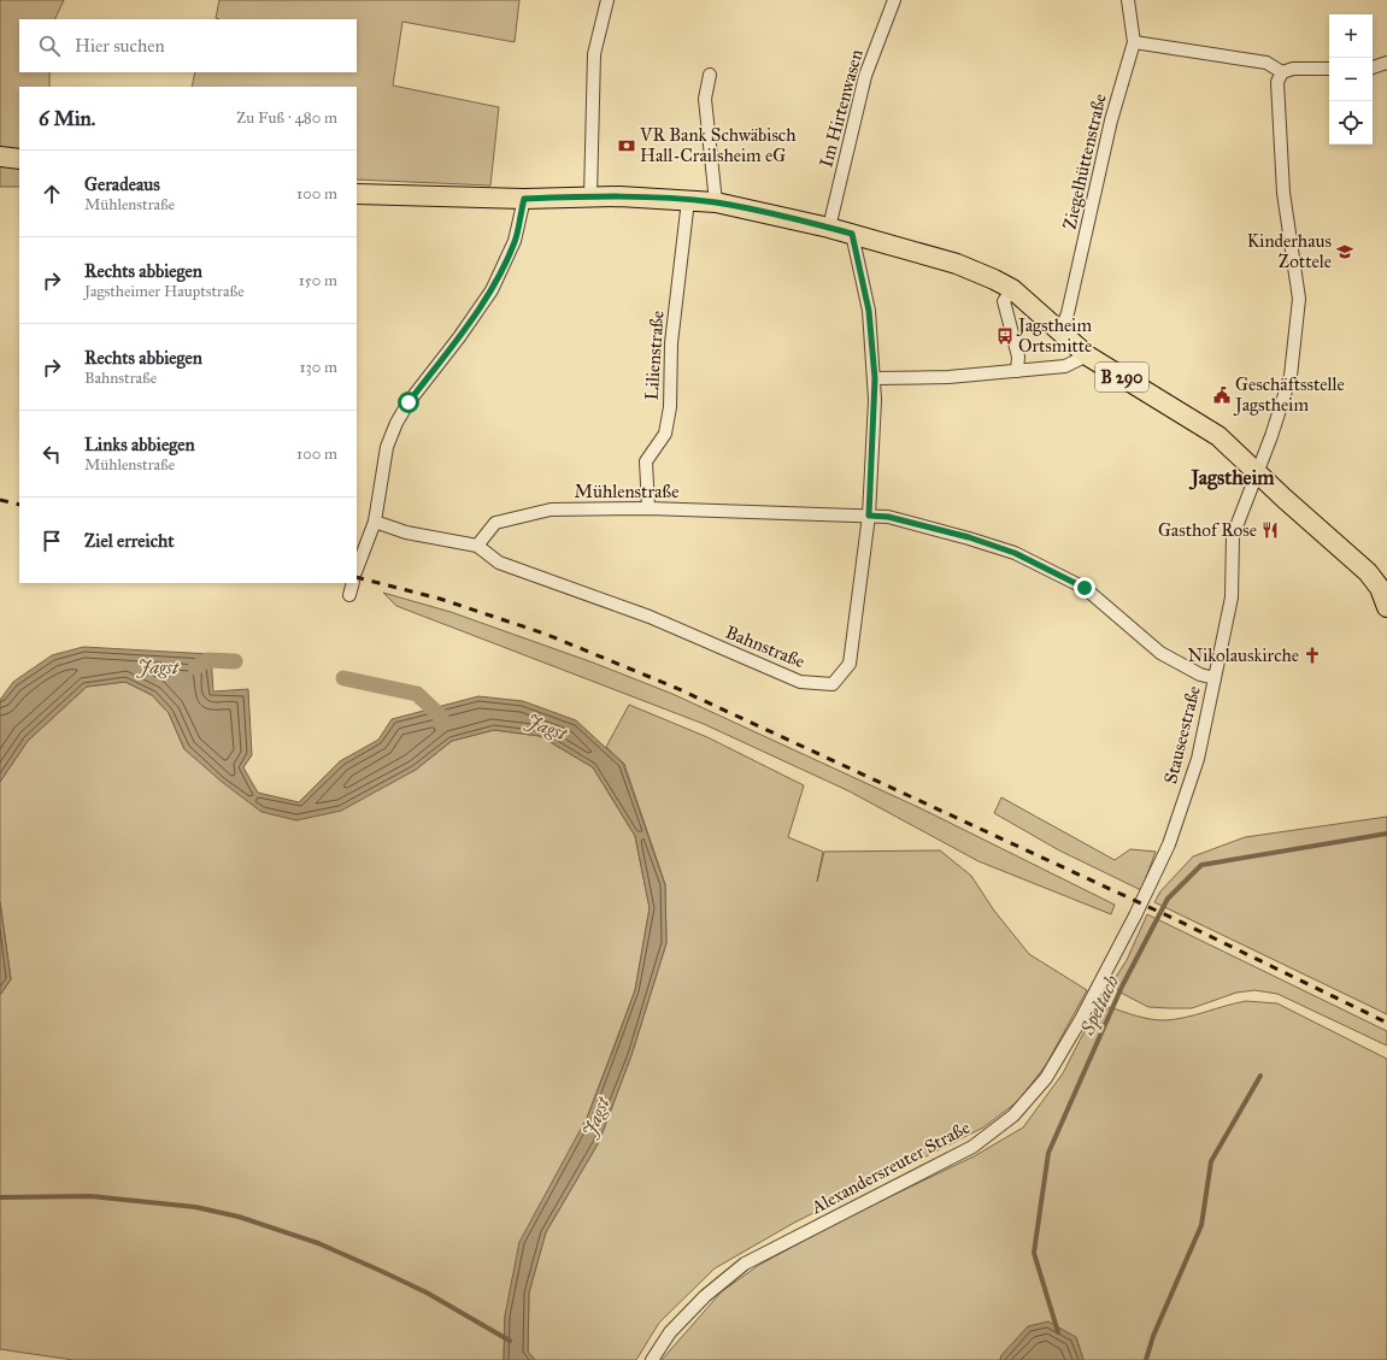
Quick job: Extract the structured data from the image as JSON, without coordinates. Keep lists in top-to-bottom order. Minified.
{"streets":{"main road":["B 290"],"street":["Im Hirtenwasen","Ziegelhüttenstraße","Lilienstraße","Mühlenstraße","Bahnstraße","Stauseestraße","Alexandersreuter Straße"]},"crossings":[["Im Hirtenwasen","B 290"],["Ziegelhüttenstraße","B 290"],["Lilienstraße","B 290"],["Lilienstraße","Mühlenstraße"],["B 290","Bahnstraße"],["B 290","Stauseestraße"],["Mühlenstraße","Bahnstraße"],["Mühlenstraße","Stauseestraße"],["Stauseestraße","Alexandersreuter Straße"]],"districts":["Jagstheim"],"water":["Jagst","Speltach"],"places":{"bank":["VR Bank Schwäbisch Hall-Crailsheim eG"],"school or university":["Kinderhaus Zottele"],"bus stop":["Jagstheim Ortsmitte"],"public building":["Geschäftsstelle Jagstheim"],"restaurant":["Gasthof Rose"],"church":["Nikolauskirche"]},"page":{"map_buttons":["+","−"],"search":"Hier suchen","heading":["6 Min.","Zu Fuß · 480 m"],"list":[["Geradeaus","Mühlenstraße","100 m"],["Rechts abbiegen","Jagstheimer Hauptstraße","150 m"],["Rechts abbiegen","Bahnstraße","130 m"],["Links abbiegen","Mühlenstraße","100 m"],"Ziel erreicht"]}}
